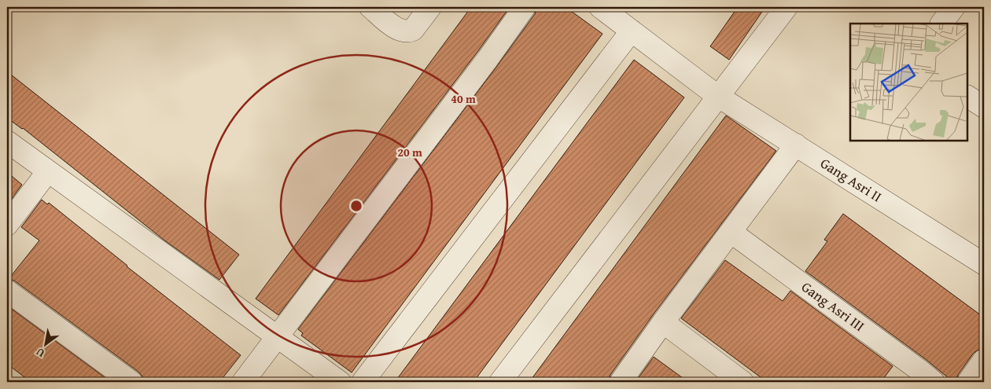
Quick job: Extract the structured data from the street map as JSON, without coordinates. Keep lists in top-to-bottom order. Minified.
{"streets":{"street":["Gang Asri II","Gang Asri III"]},"north":"bottom left","rings":["40 m","20 m"]}
